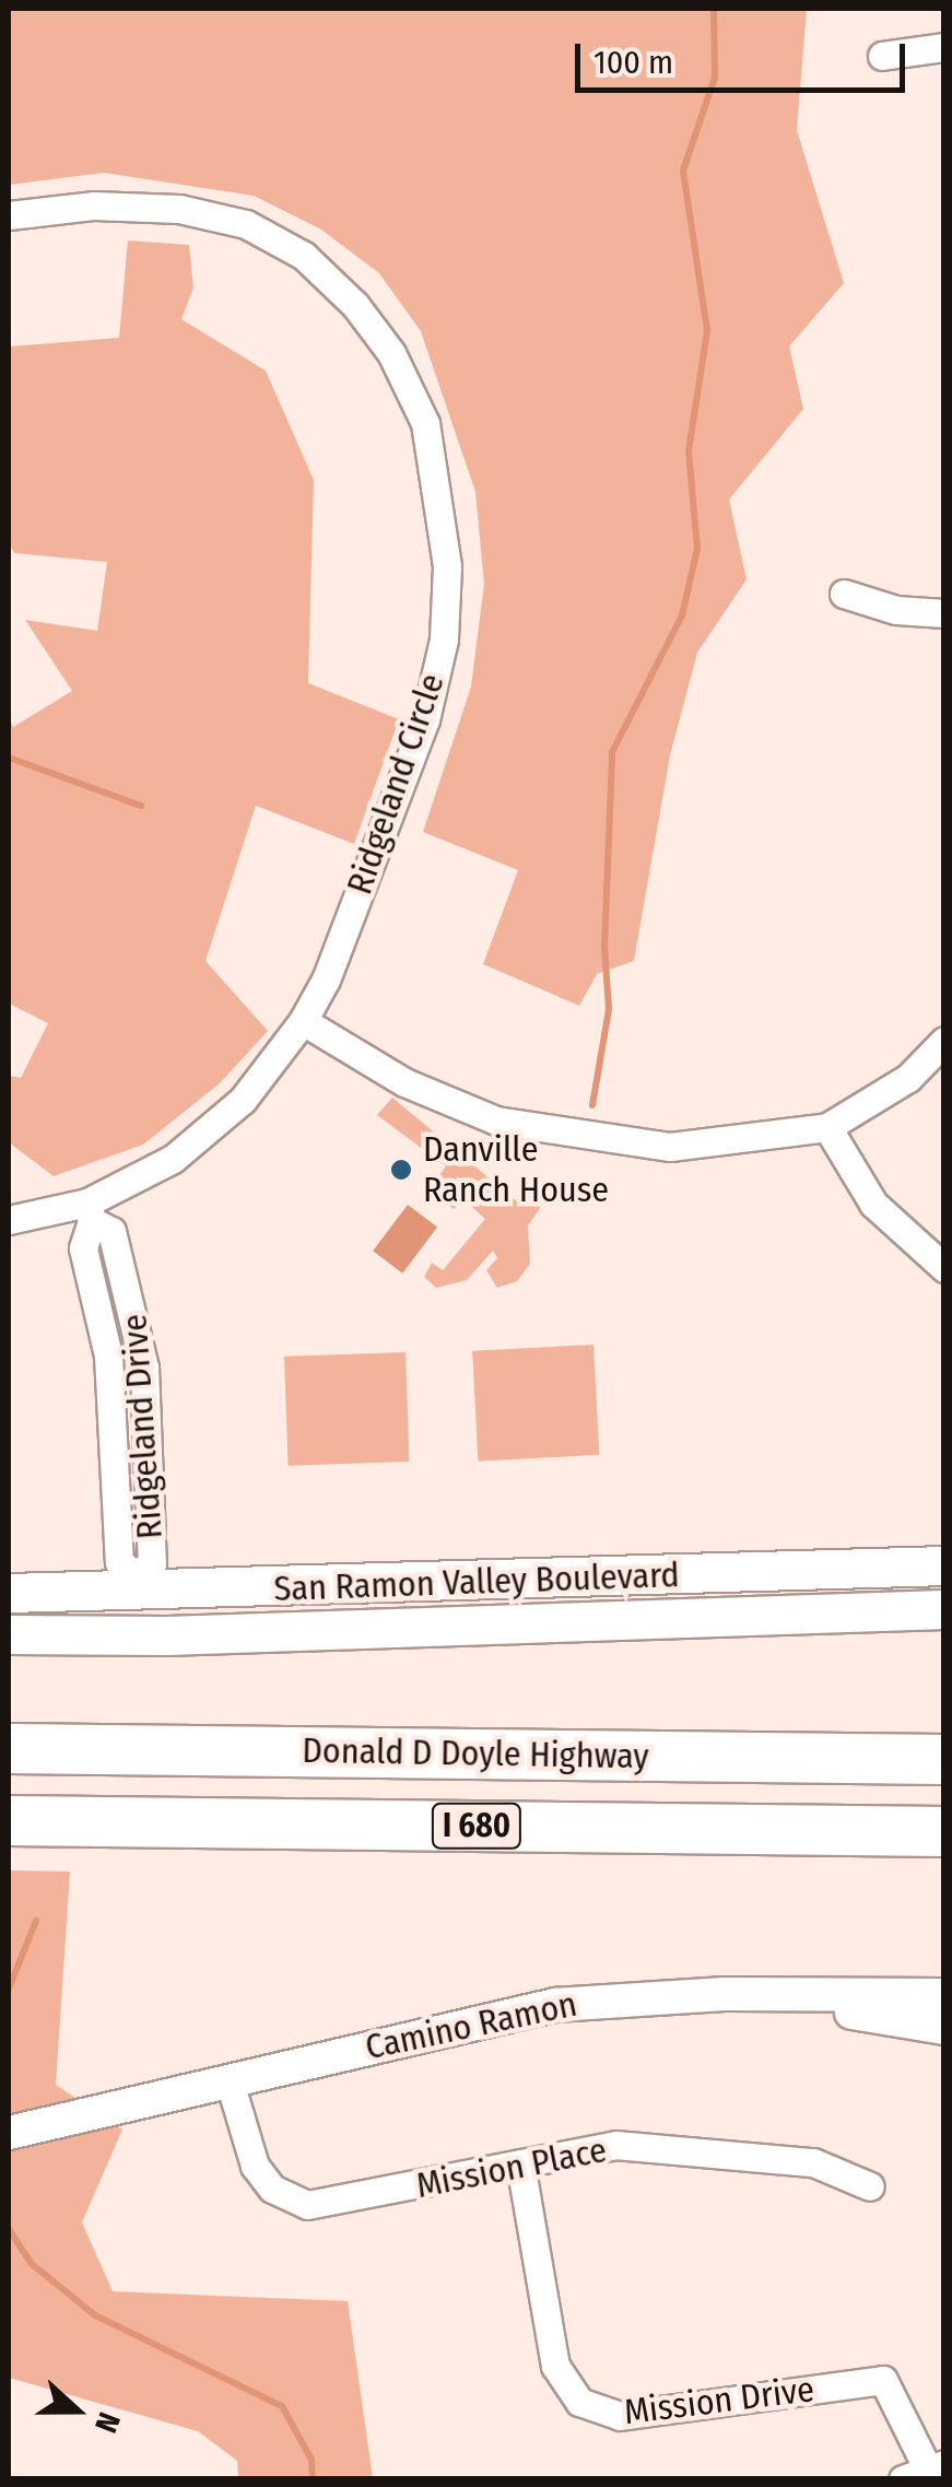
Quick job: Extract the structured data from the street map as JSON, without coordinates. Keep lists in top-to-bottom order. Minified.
{"streets":{"highway":["Donald D Doyle Highway","I 680"],"main road":["San Ramon Valley Boulevard"],"street":["Ridgeland Circle","Ridgeland Drive","Camino Ramon","Mission Place","Mission Drive"]},"crossings":[["Ridgeland Circle","Ridgeland Drive"],["Ridgeland Drive","San Ramon Valley Boulevard"],["Camino Ramon","Mission Place"],["Mission Place","Mission Drive"]],"places":["Danville Ranch House"],"scale_bar":"100 m","north":"right"}
